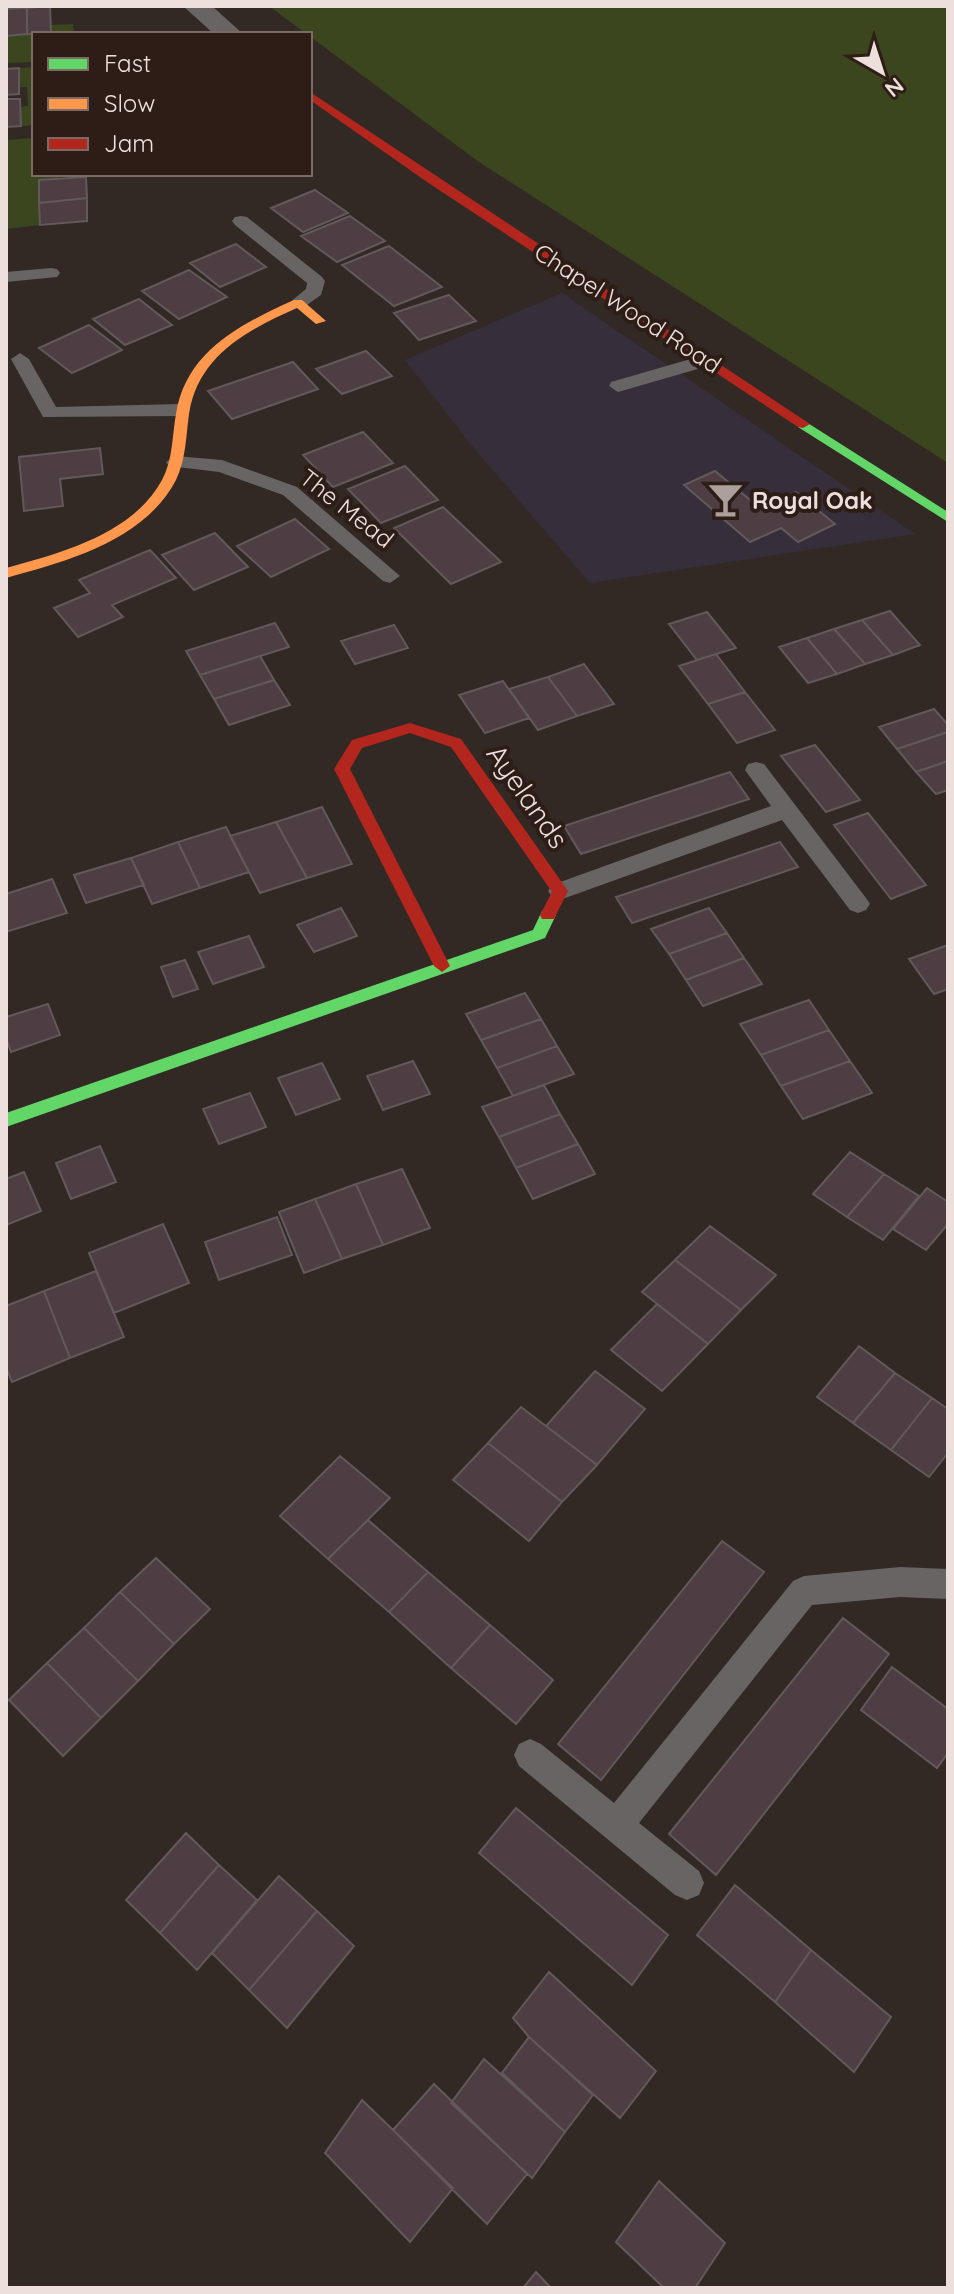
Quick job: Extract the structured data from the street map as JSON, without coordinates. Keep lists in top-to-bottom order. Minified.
{"streets":{"street":["Chapel Wood Road","Ayelands"],"lane":["The Mead"]},"places":{"bar":["Royal Oak"]},"legend":["Fast","Slow","Jam"],"north":"bottom right"}
